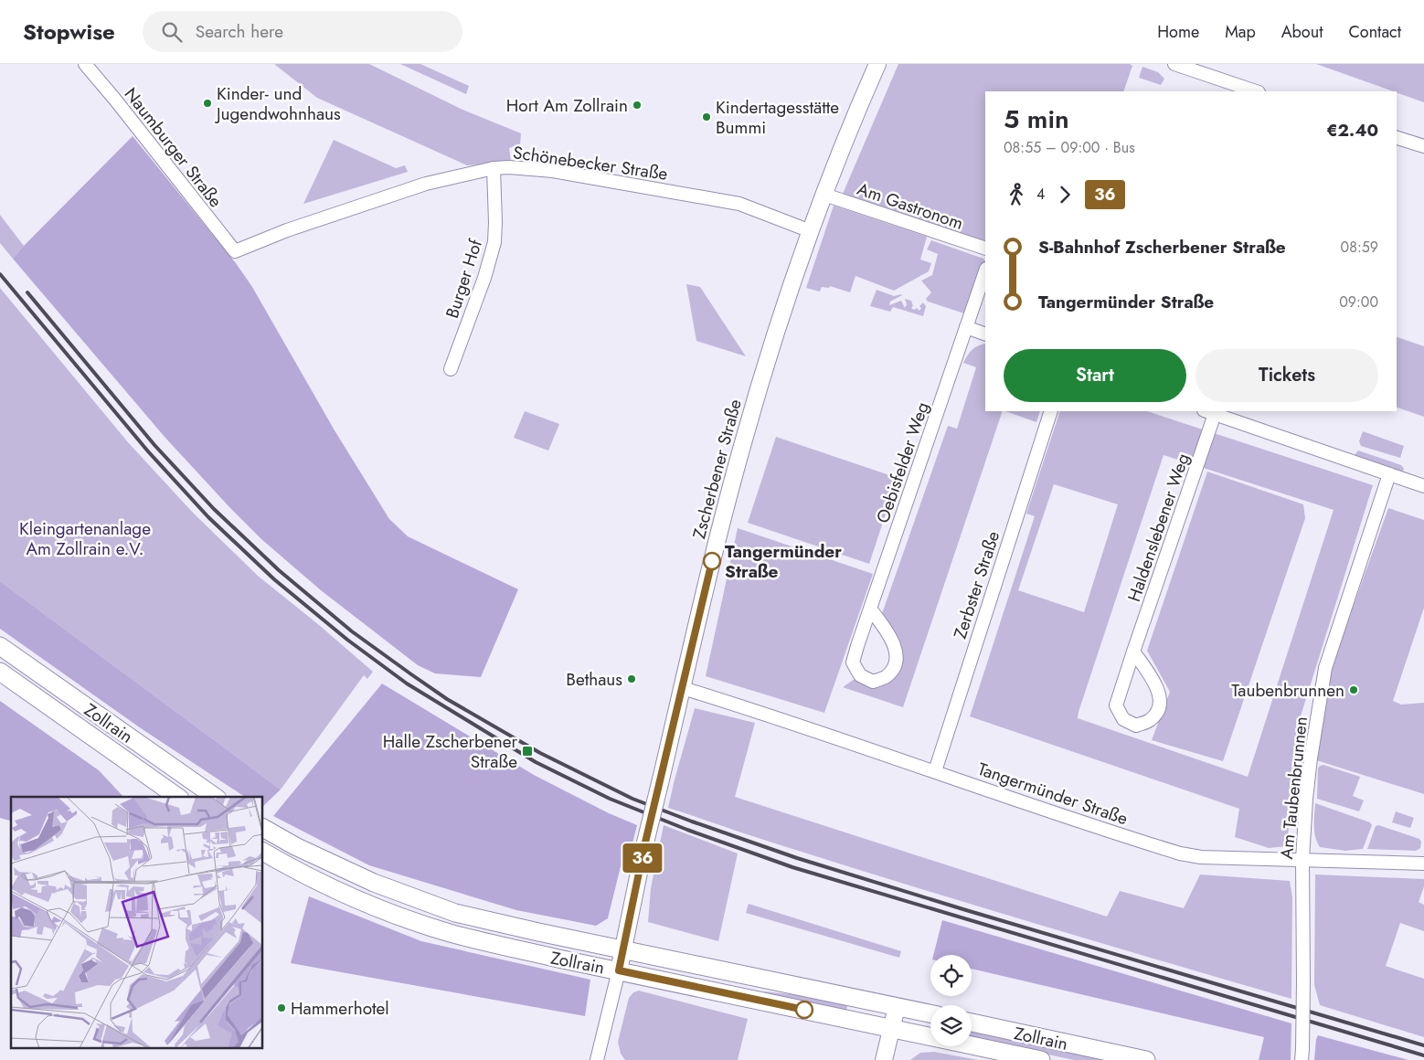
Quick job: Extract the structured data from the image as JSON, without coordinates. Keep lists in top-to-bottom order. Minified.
{"streets":{"main road":["Zollrain"],"street":["Naumburger Straße","Schönebecker Straße","Am Gastronom","Burger Hof","Oebisfelder Weg","Zscherbener Straße","Haldenslebener Weg","Zerbster Straße","Am Taubenbrunnen","Tangermünder Straße"]},"crossings":[["Naumburger Straße","Schönebecker Straße"],["Schönebecker Straße","Burger Hof"],["Schönebecker Straße","Zscherbener Straße"],["Am Gastronom","Zscherbener Straße"],["Zscherbener Straße","Zollrain"],["Zscherbener Straße","Tangermünder Straße"],["Zerbster Straße","Tangermünder Straße"],["Am Taubenbrunnen","Tangermünder Straße"]],"parks":["Kleingartenanlage Am Zollrain e.V."],"places":{"other":["Kinder- und Jugendwohnhaus","Hort Am Zollrain","Kindertagesstätte Bummi","Tangermünder Straße","Bethaus","Taubenbrunnen","Hammerhotel"],"transit":["Halle Zscherbener Straße"]},"lines":["bus line 36"],"page":{"header":"Stopwise","search":"Search here","nav":["Home","Map","About","Contact"],"on_map":"36","heading":["5 min","08:55 – 09:00 · Bus","€2.40"],"legs":["4","36"],"list":[{"name":"S-Bahnhof Zscherbener Straße","value":"08:59"},{"name":"Tangermünder Straße","value":"09:00"}],"buttons":["Start","Tickets"]}}
